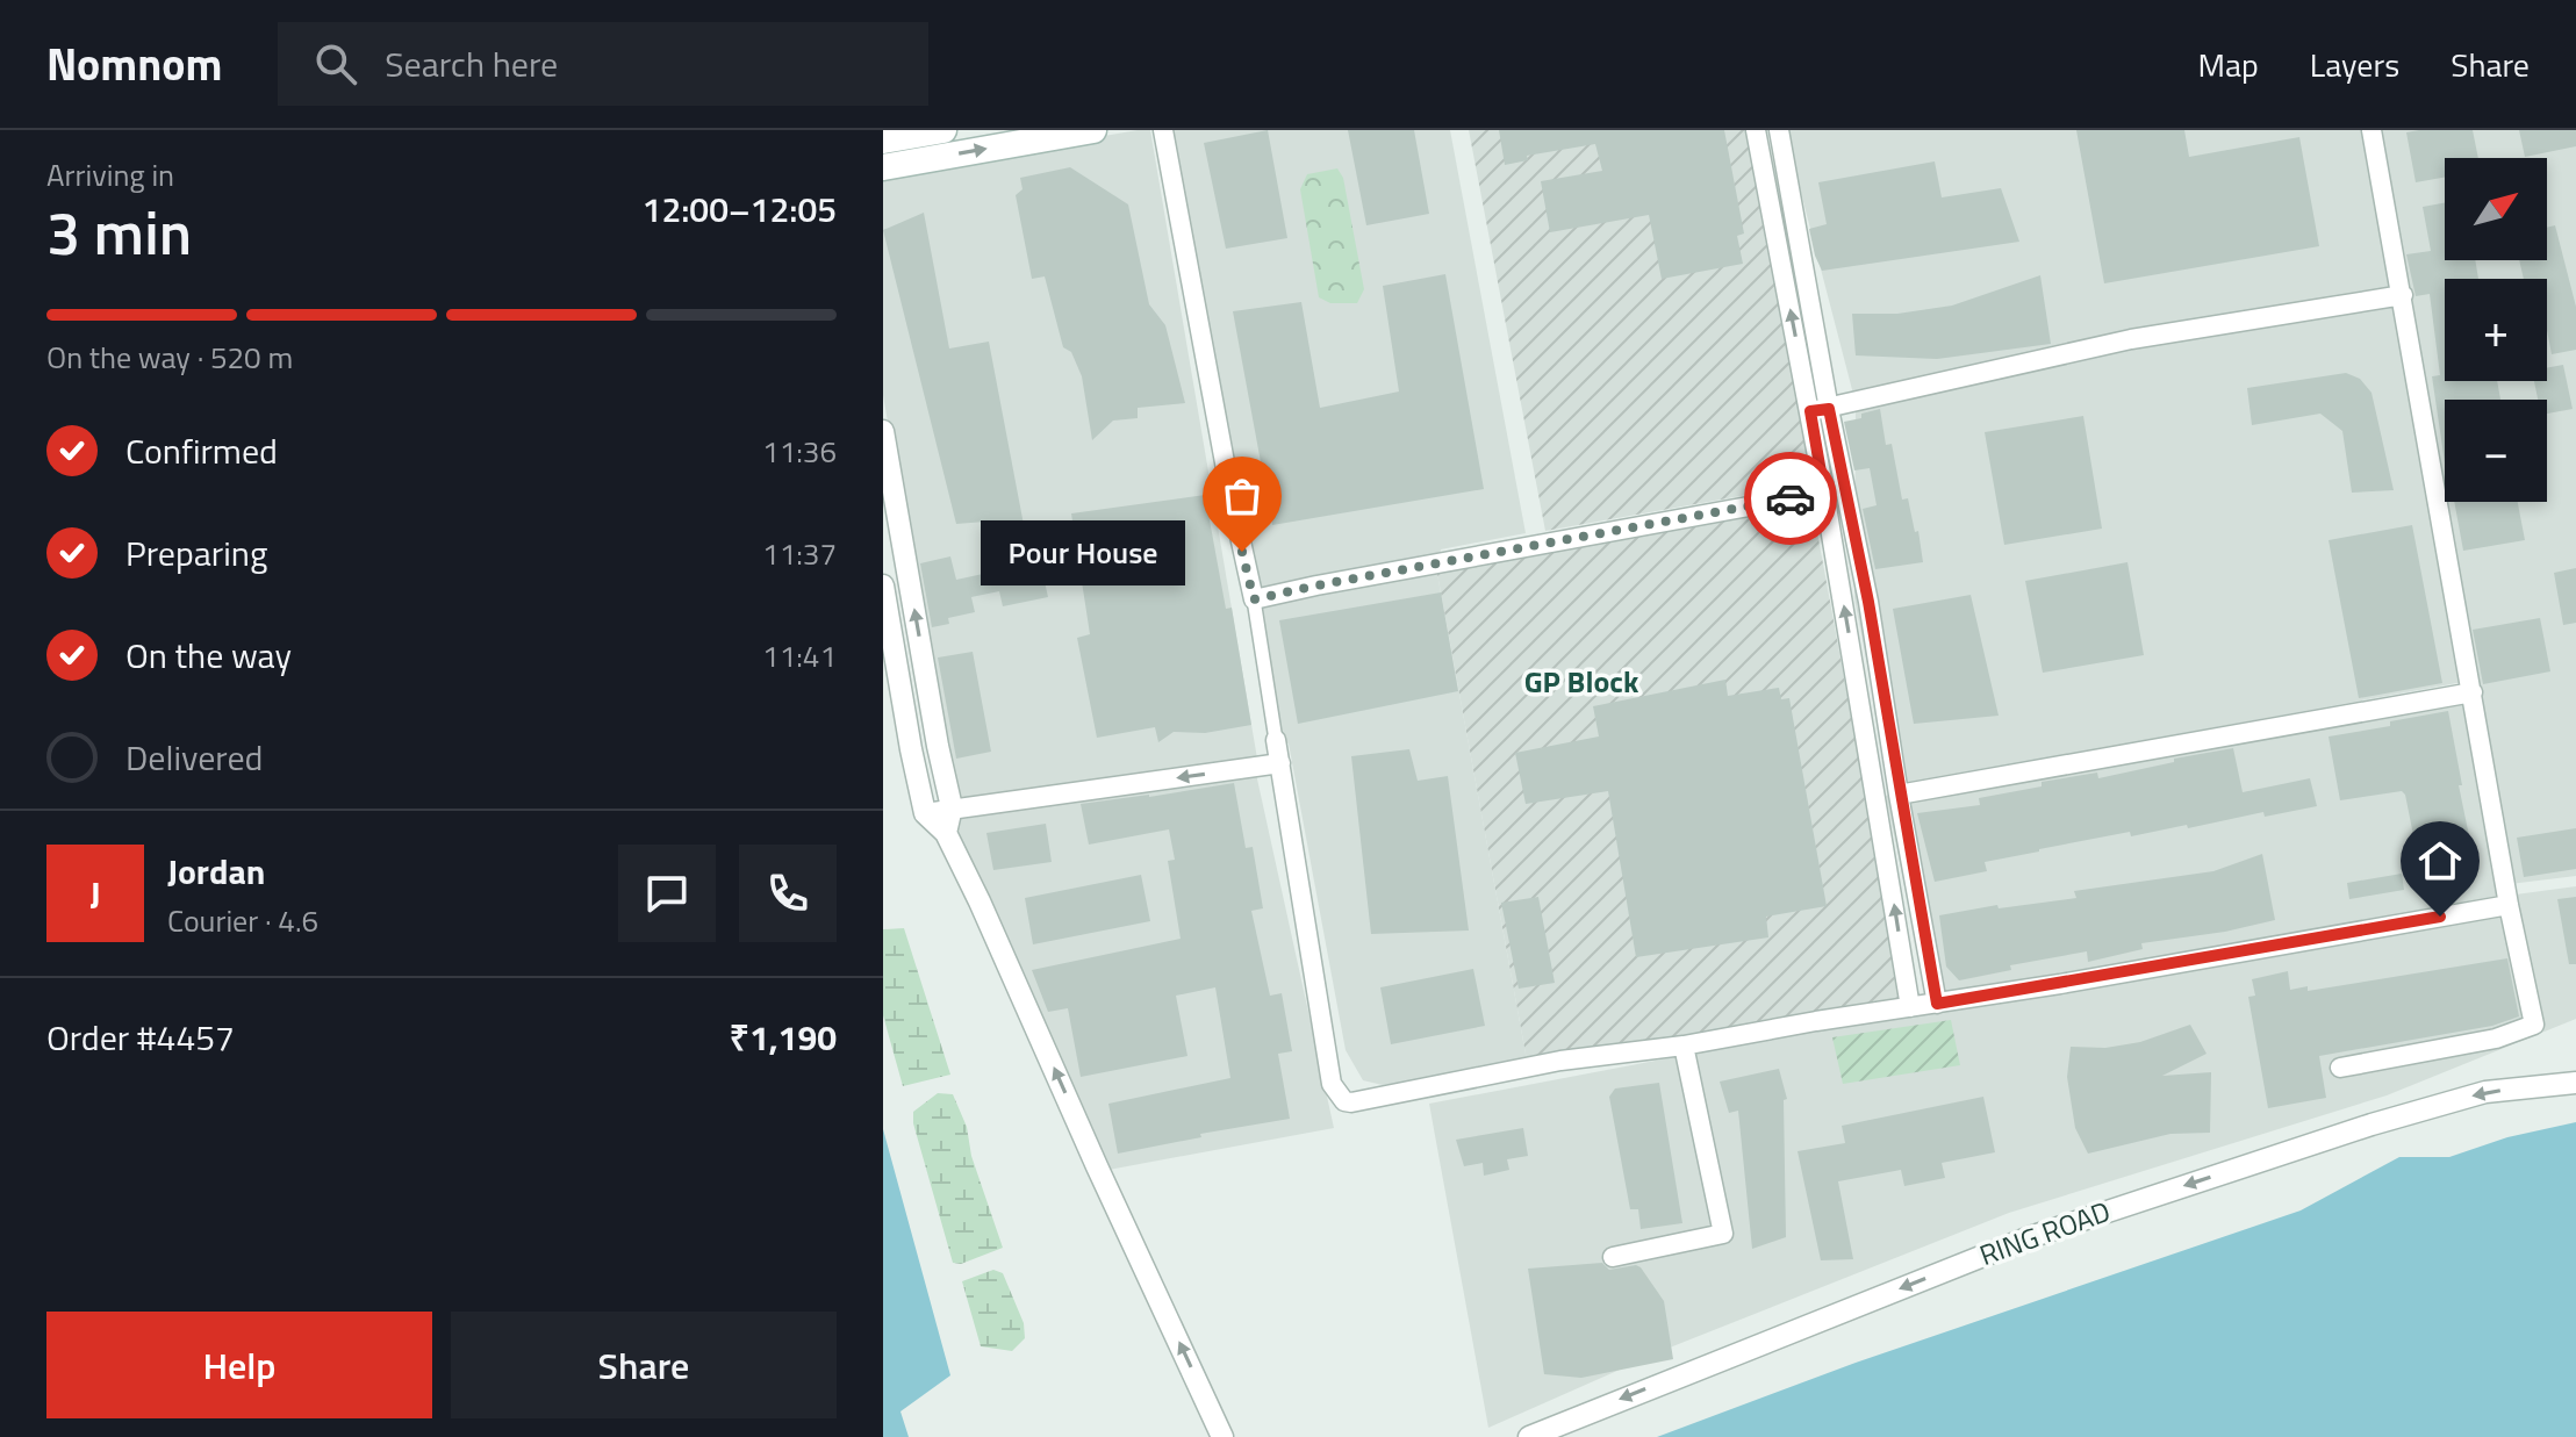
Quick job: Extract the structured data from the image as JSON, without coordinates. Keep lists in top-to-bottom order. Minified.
{"streets":{"street":["RING ROAD"]},"one_way":["RING ROAD"],"districts":["GP Block"],"places":["Pour House"],"north":"top right","page":{"header":"Nomnom","search":"Search here","nav":["Map","Layers","Share"],"heading":["3 min","Arriving in","12:00–12:05"],"panel":["Jordan","Courier · 4.6","Order #4457","₹1,190"],"map_buttons":["+","−"],"bar":"On the way · 520 m","list":[["Confirmed","11:36"],["Preparing","11:37"],["On the way","11:41"],"Delivered"],"bubble":"Pour House","round":"J","buttons":["Help","Share"]}}
